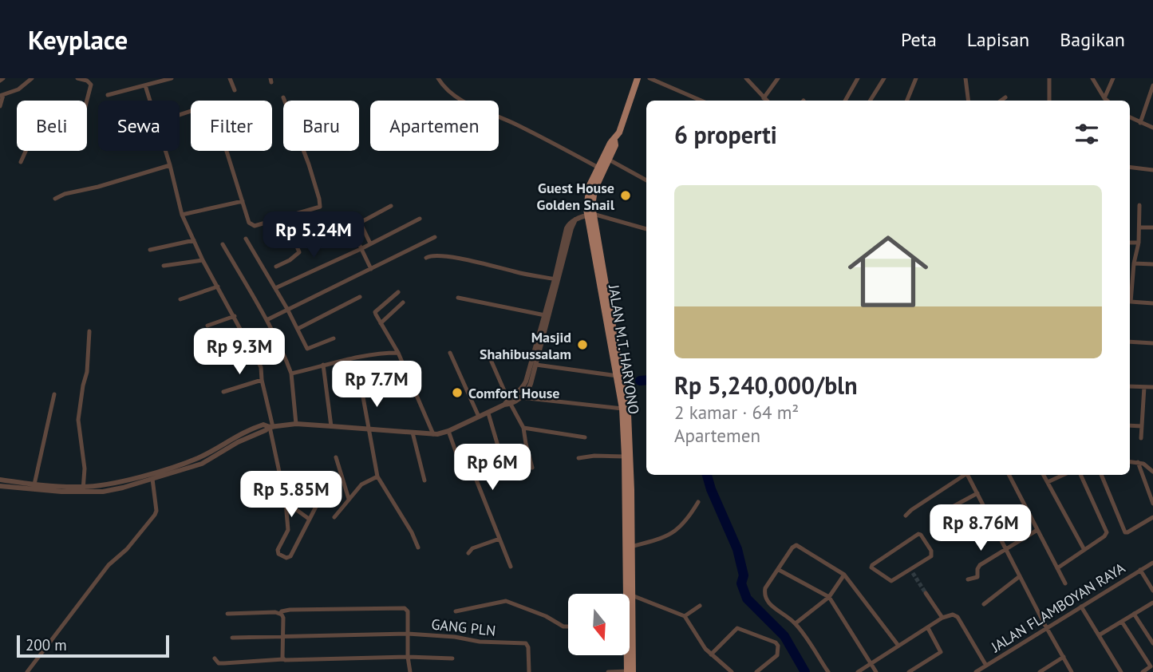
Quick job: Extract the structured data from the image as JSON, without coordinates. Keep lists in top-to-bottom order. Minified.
{"streets":{"main road":["JALAN M.T. HARYONO"],"street":["JALAN FLAMBOYAN RAYA","GANG PLN"]},"places":["Guest House Golden Snail","Masjid Shahibussalam","Comfort House"],"scale_bar":"200 m","north":"bottom","page":{"header":"Keyplace","nav":["Peta","Lapisan","Bagikan"],"chip":["Beli","Sewa","Filter","Baru","Apartemen"],"heading":"6 properti","list":[{"name":"Rp 5,240,000/bln","note":"2 kamar · 64 m² · Apartemen"}],"price":["Rp 5.24M","Rp 9.3M","Rp 7.7M","Rp 6M","Rp 5.85M","Rp 8.76M"],"scale":"200 m"}}
